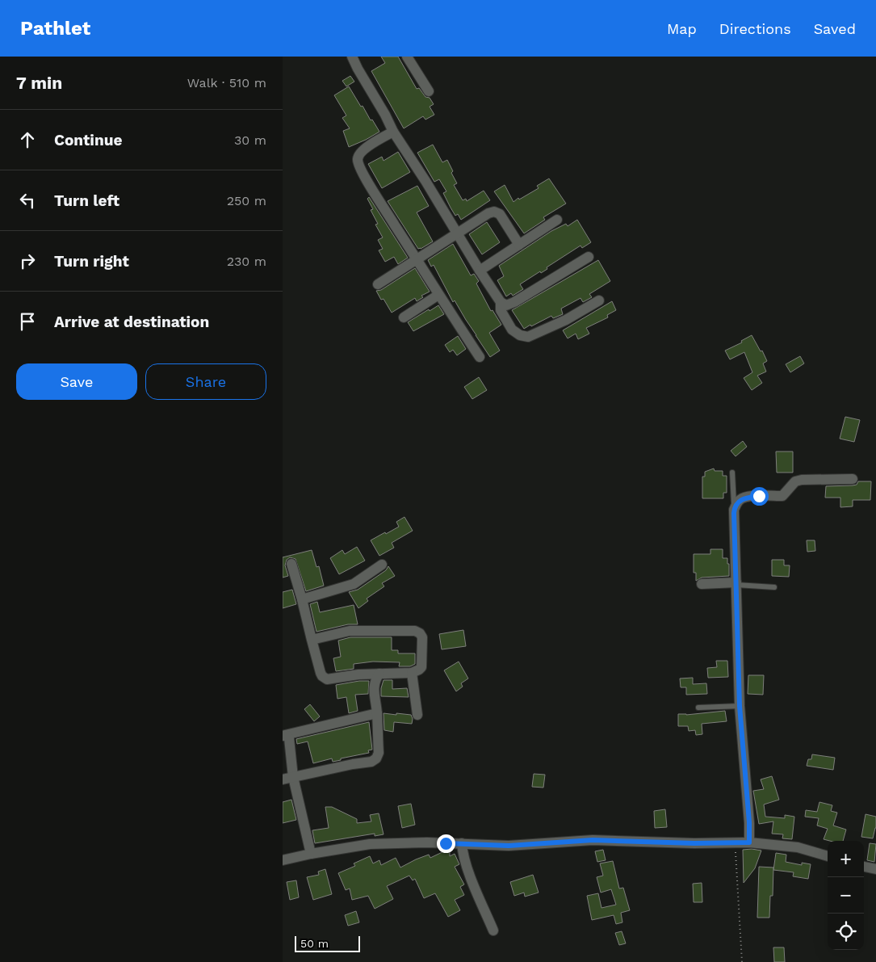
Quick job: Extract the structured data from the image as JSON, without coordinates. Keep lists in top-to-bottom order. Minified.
{"scale_bar":"50 m","page":{"header":"Pathlet","nav":["Map","Directions","Saved"],"heading":["7 min","Walk · 510 m"],"list":[["Continue","30 m"],["Turn left","250 m"],["Turn right","230 m"],"Arrive at destination"],"buttons":["Save","Share"],"map_buttons":["+","−"],"scale":"50 m"}}
